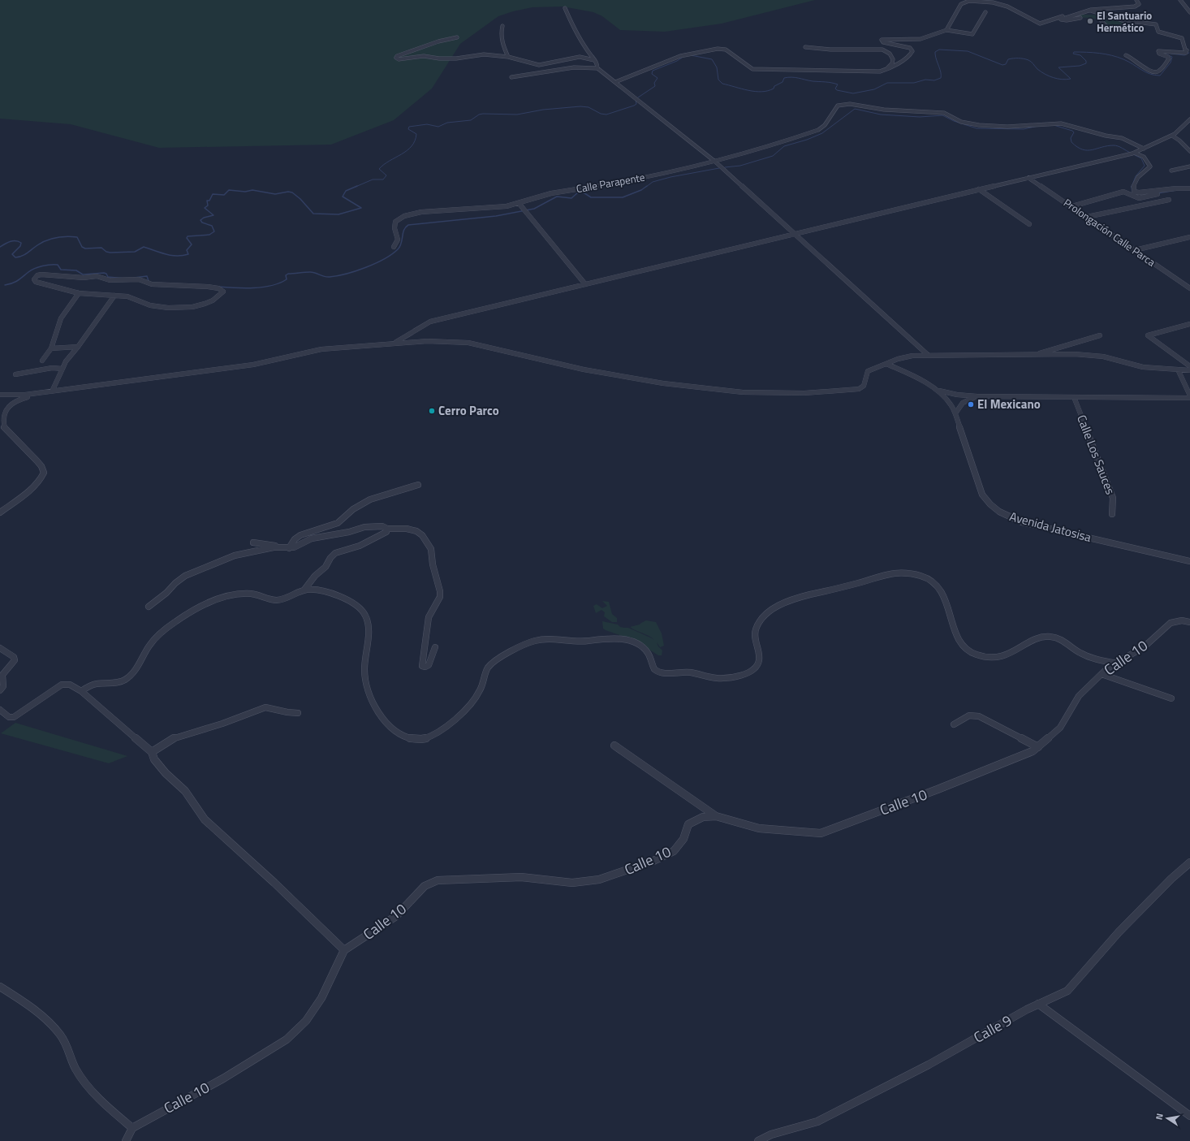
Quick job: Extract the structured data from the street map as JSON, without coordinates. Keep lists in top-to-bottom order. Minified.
{"streets":{"street":["Calle Parapente","Prolongación Calle Parca","Calle Los Sauces","Avenida Jatosisa","Calle 10","Calle 9"]},"crossings":[["Calle Los Sauces","Avenida Jatosisa"]],"places":["El Santuario Hermético","El Mexicano","Cerro Parco"],"north":"left"}
